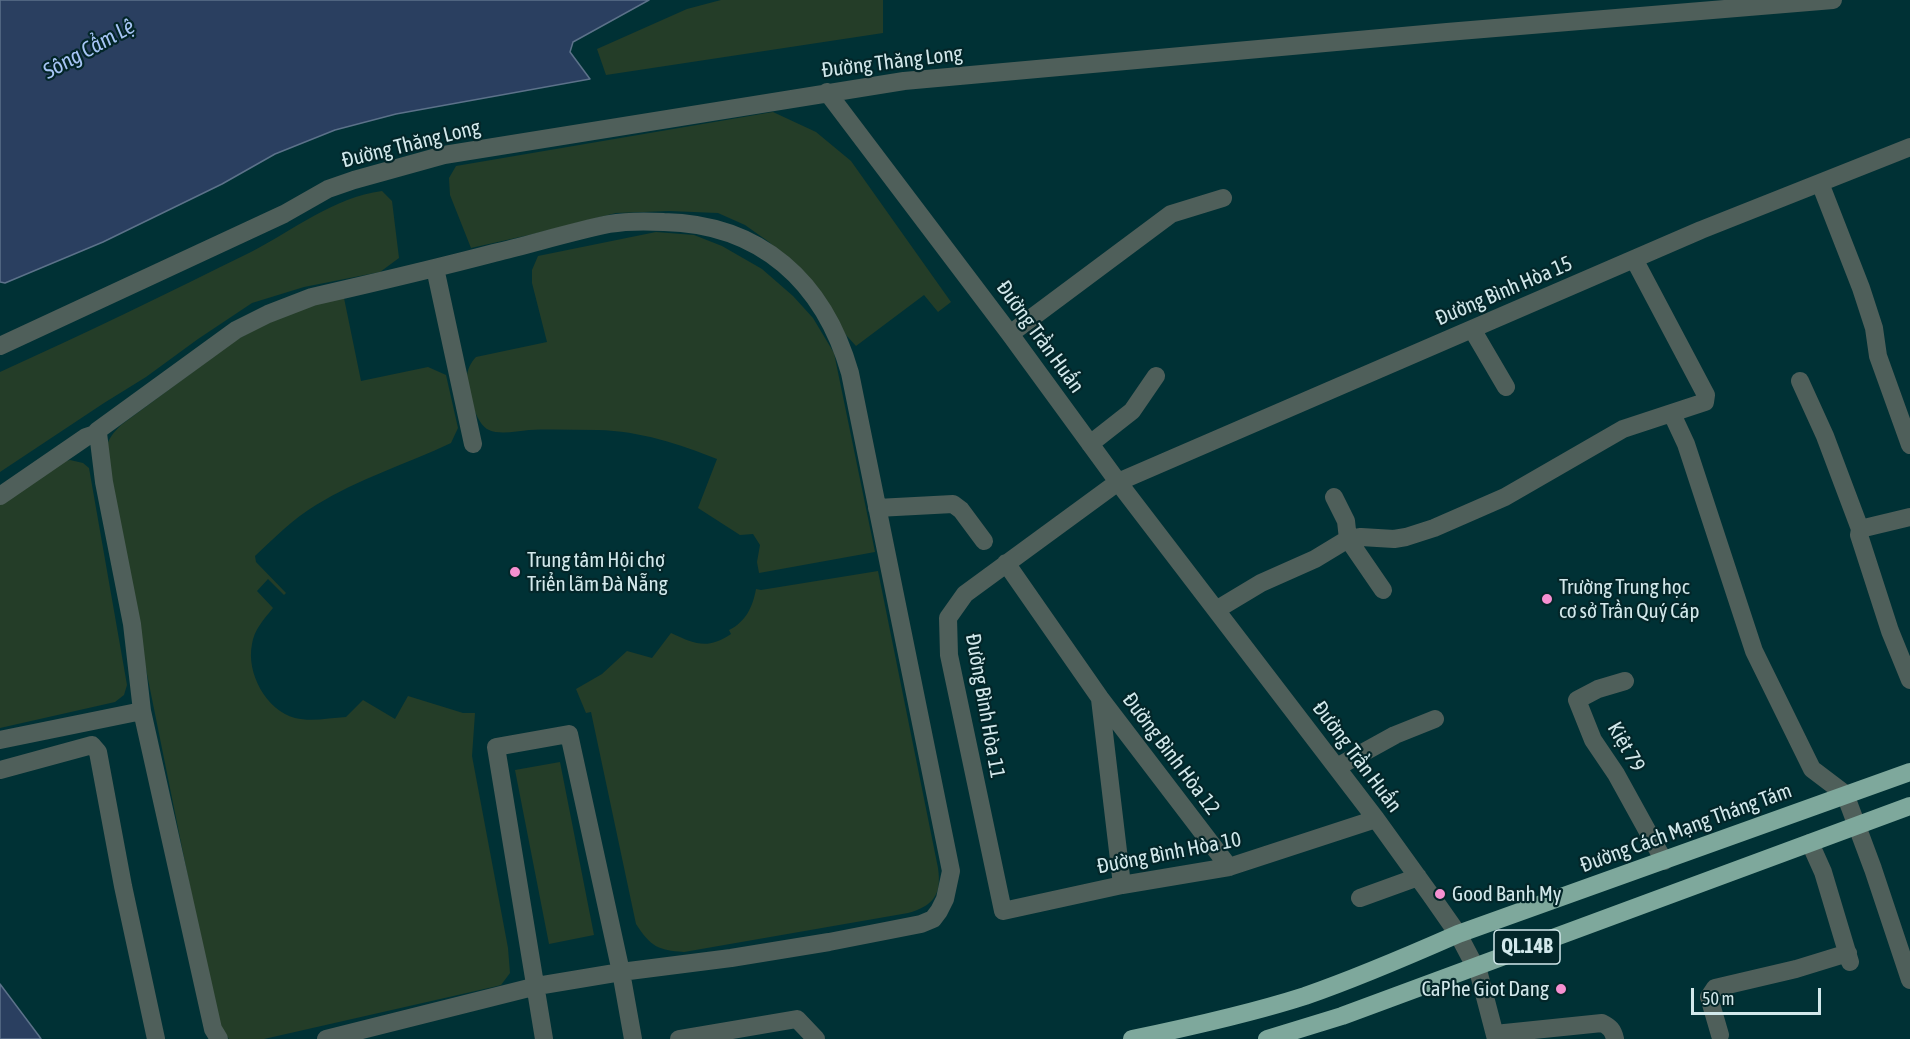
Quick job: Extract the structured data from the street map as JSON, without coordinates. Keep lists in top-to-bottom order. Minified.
{"streets":{"highway":["Đường Cách Mạng Tháng Tám","QL.14B"],"street":["Đường Thăng Long","Đường Bình Hòa 15","Đường Trần Huấn","Đường Bình Hòa 11","Kiệt 79","Đường Bình Hòa 12","Đường Bình Hòa 10"]},"crossings":[["Đường Thăng Long","Đường Trần Huấn"],["Đường Bình Hòa 15","Đường Trần Huấn"],["Đường Bình Hòa 15","Đường Bình Hòa 11"],["Đường Trần Huấn","Đường Bình Hòa 11"],["Đường Trần Huấn","Đường Cách Mạng Tháng Tám"],["Đường Trần Huấn","Đường Bình Hòa 10"],["Đường Trần Huấn","QL.14B"],["Đường Bình Hòa 11","Đường Bình Hòa 12"],["Đường Bình Hòa 11","Đường Bình Hòa 10"],["Kiệt 79","Đường Cách Mạng Tháng Tám"],["Đường Bình Hòa 12","Đường Bình Hòa 10"]],"water":["Sông Cẩm Lệ"],"places":["Trung tâm Hội chợ Triển lãm Đà Nẵng","Trường Trung học cơ sở Trần Quý Cáp","Good Banh My","CaPhe Giot Dang"],"scale_bar":"50 m"}
